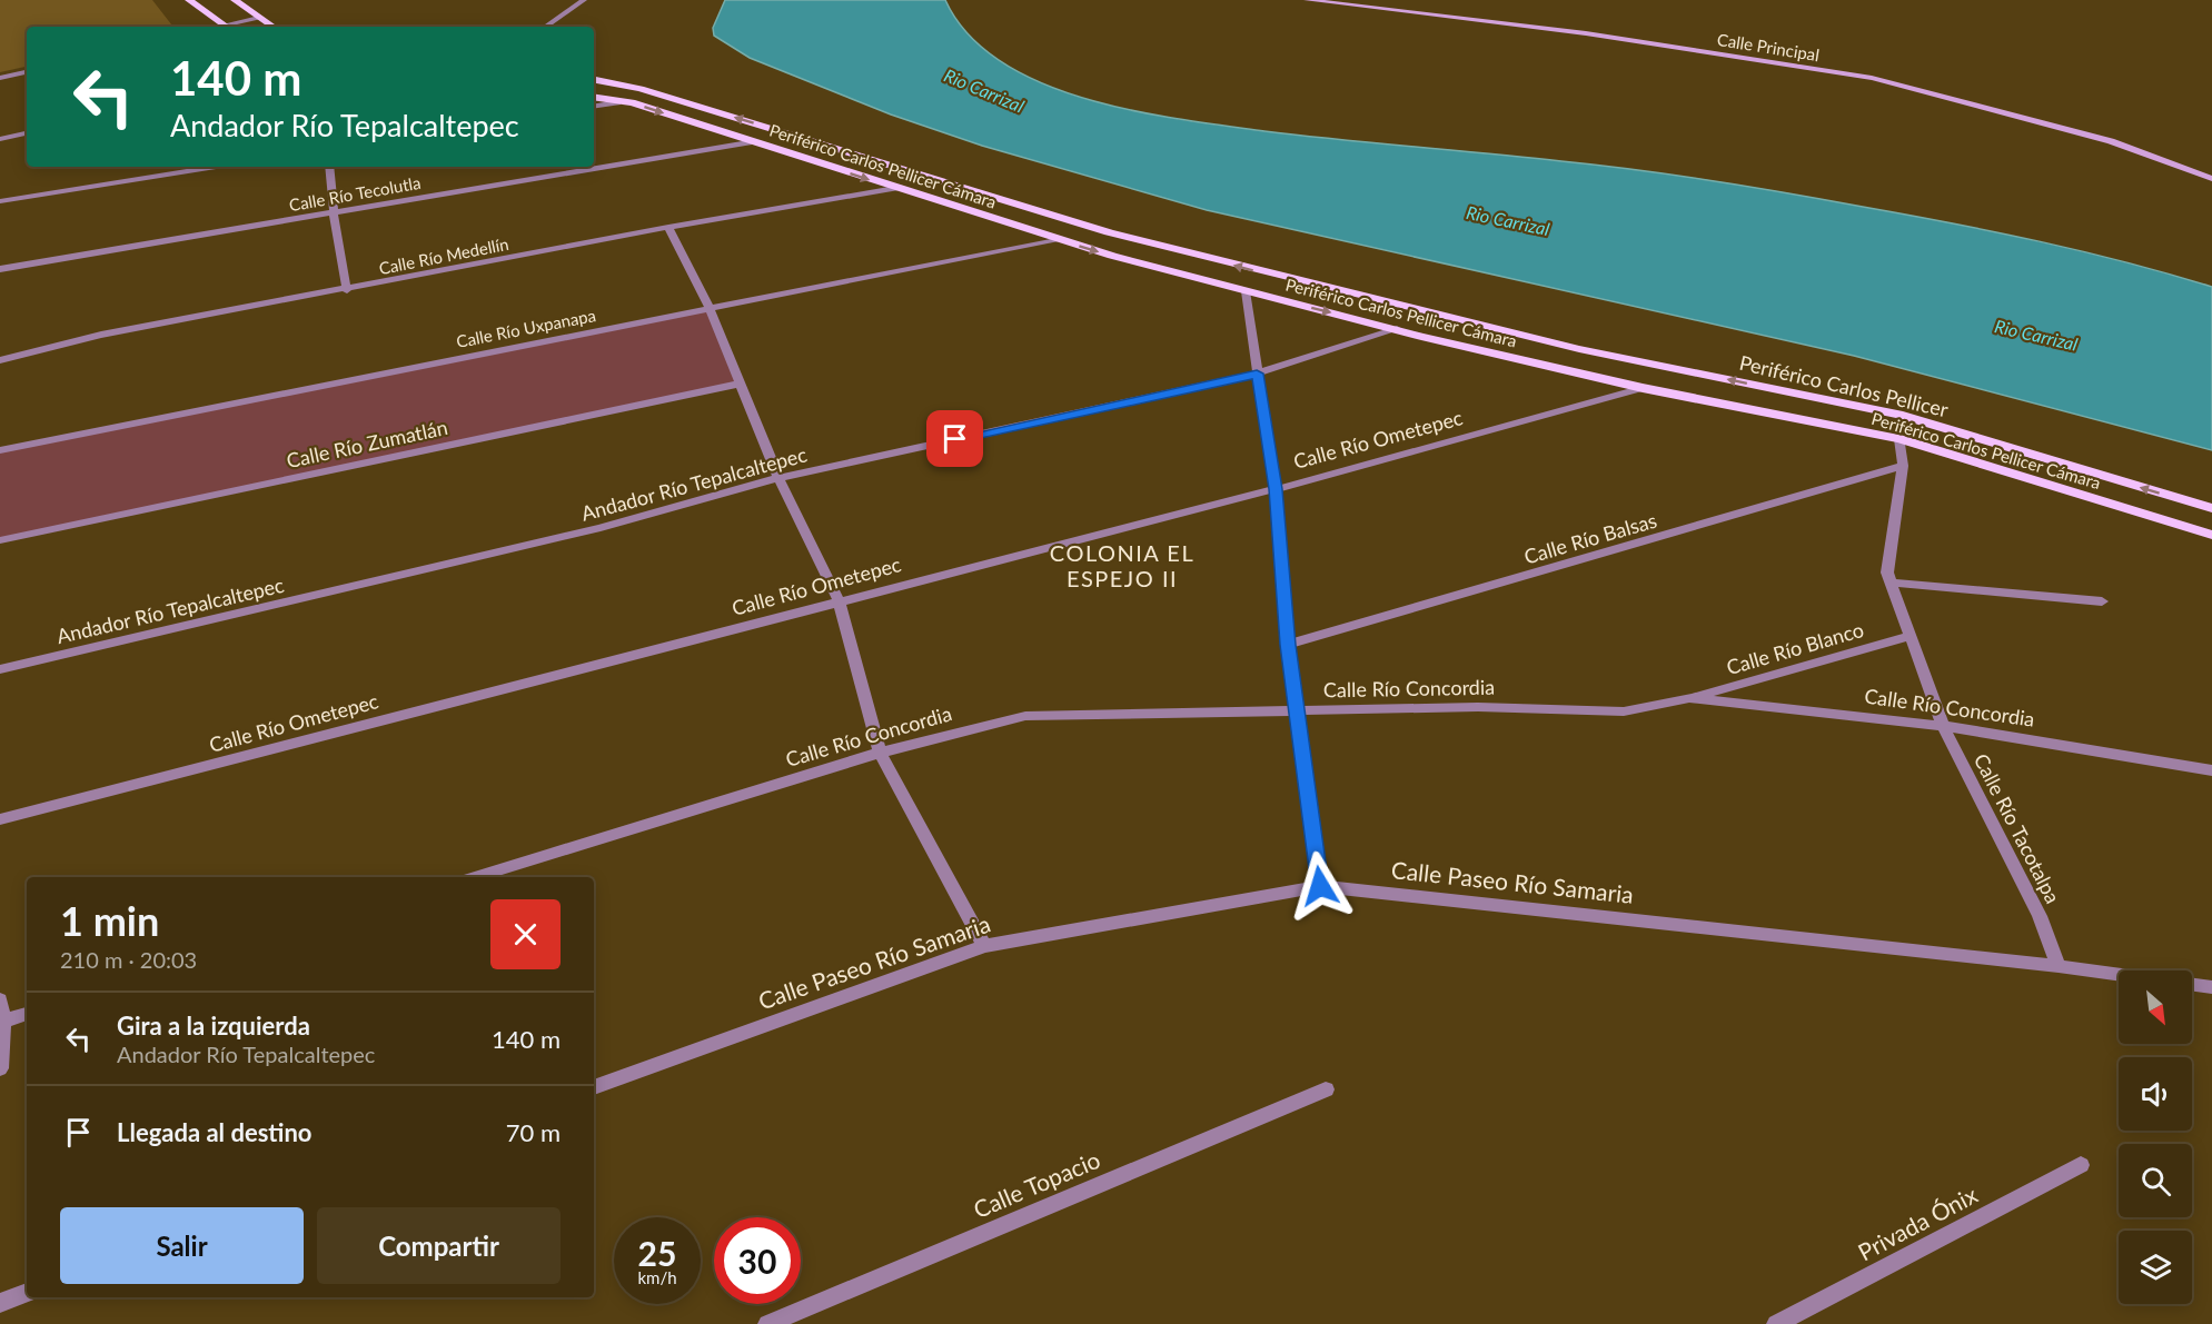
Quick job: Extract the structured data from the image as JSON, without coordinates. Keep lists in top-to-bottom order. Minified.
{"streets":{"main road":["Calle Principal","Periférico Carlos Pellicer Cámara","Periférico Carlos Pellicer"],"street":["Calle Río Tecolutla","Calle Río Medellín","Calle Río Uxpanapa","Calle Río Ometepec","Calle Río Zumatlán","Andador Río Tepalcaltepec","Calle Río Balsas","Calle Río Blanco","Calle Río Concordia","Calle Río Tacotalpa","Calle Paseo Río Samaria","Calle Topacio","Privada Ónix"]},"crossings":[["Periférico Carlos Pellicer Cámara","Calle Río Tecolutla"],["Periférico Carlos Pellicer Cámara","Calle Río Medellín"],["Periférico Carlos Pellicer Cámara","Calle Río Uxpanapa"],["Periférico Carlos Pellicer Cámara","Periférico Carlos Pellicer"],["Periférico Carlos Pellicer Cámara","Calle Río Ometepec"],["Periférico Carlos Pellicer Cámara","Andador Río Tepalcaltepec"],["Periférico Carlos Pellicer Cámara","Calle Río Tacotalpa"],["Calle Río Balsas","Calle Río Tacotalpa"],["Calle Río Blanco","Calle Río Concordia"],["Calle Río Blanco","Calle Río Tacotalpa"],["Calle Río Concordia","Calle Río Tacotalpa"],["Calle Río Tacotalpa","Calle Paseo Río Samaria"]],"one_way":["Periférico Carlos Pellicer"],"districts":["COLONIA EL ESPEJO II"],"water":["Rio Carrizal"],"north":"bottom right","page":{"turn":["140 m","Andador Río Tepalcaltepec"],"heading":["1 min","210 m · 20:03"],"list":[{"name":"Gira a la izquierda","note":"Andador Río Tepalcaltepec","value":"140 m"},{"name":"Llegada al destino","value":"70 m"}],"buttons":["Salir","Compartir"],"speed":"25 km/h","limit":"30"}}
